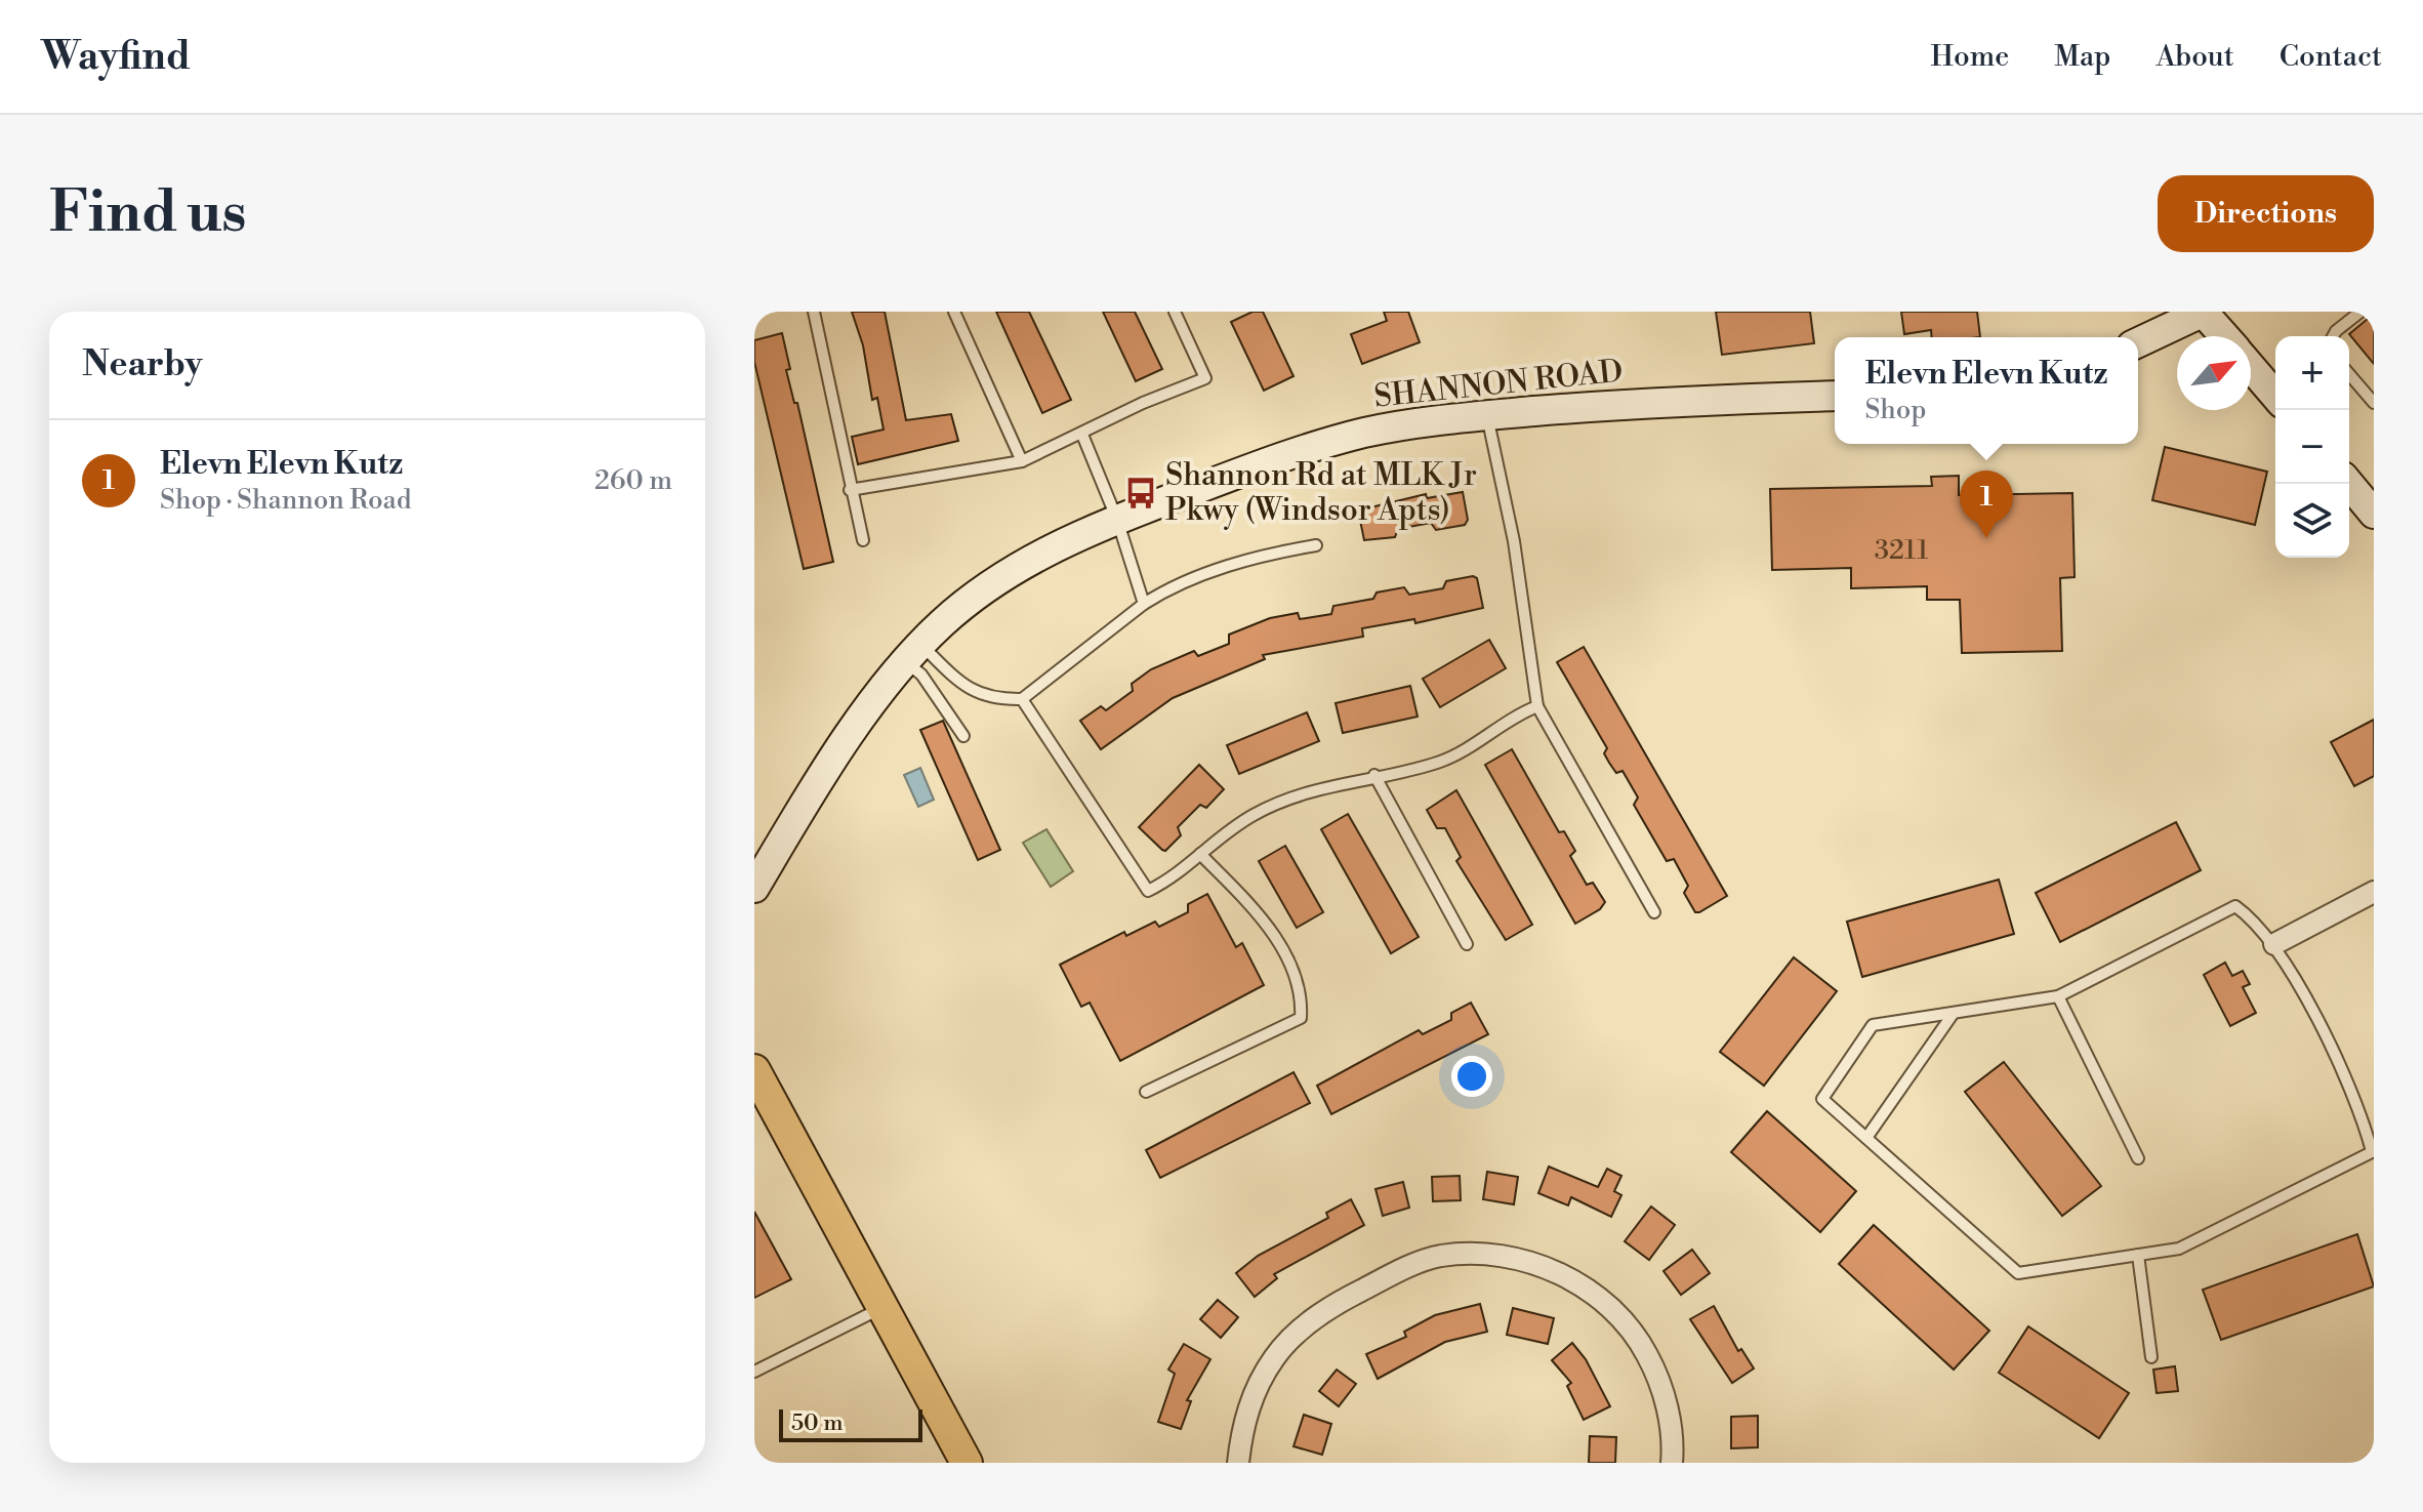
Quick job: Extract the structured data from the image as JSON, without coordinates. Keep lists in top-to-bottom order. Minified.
{"streets":{"street":["SHANNON ROAD"]},"places":{"bus stop":["Shannon Rd at MLK Jr Pkwy (Windsor Apts)"]},"house_numbers":["3211"],"scale_bar":"50 m","north":"top right","page":{"header":"Wayfind","nav":["Home","Map","About","Contact"],"buttons":"Directions","title":"Find us","heading":"Nearby","map_buttons":["+","−"],"popup":["Elevn Elevn Kutz","Shop"],"list":[{"mark":"1","name":"Elevn Elevn Kutz","note":"Shop · Shannon Road","value":"260 m"}],"pins":"1","scale":"50 m"}}
